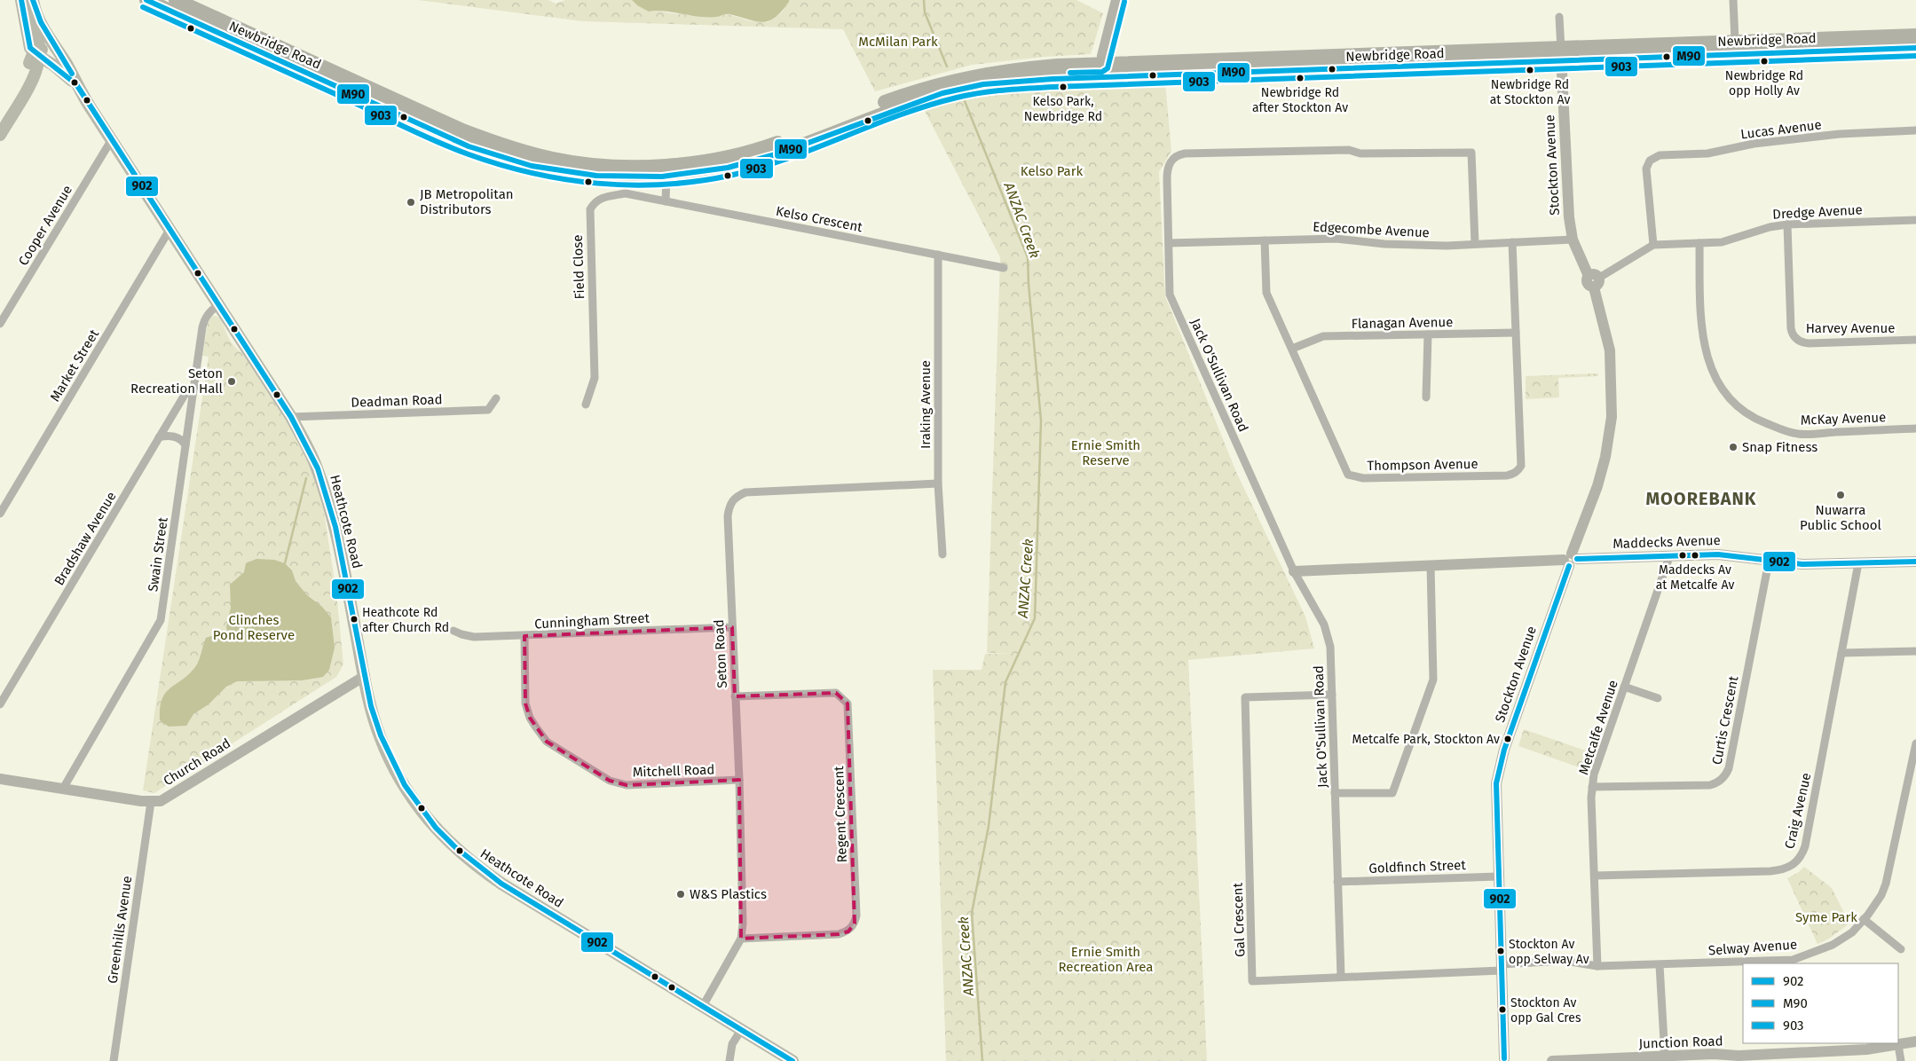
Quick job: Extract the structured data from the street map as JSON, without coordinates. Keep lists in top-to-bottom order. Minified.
{"streets":{"highway":["Newbridge Road"],"main road":["Heathcote Road"],"street":["Lucas Avenue","Stockton Avenue","Dredge Avenue","Kelso Crescent","Cooper Avenue","Edgecombe Avenue","Field Close","Flanagan Avenue","Harvey Avenue","Market Street","Jack O'Sullivan Road","Deadman Road","Iraking Avenue","McKay Avenue","Thompson Avenue","Bradshaw Avenue","Maddecks Avenue","Swain Street","Cunningham Street","Seton Road","Curtis Crescent","Metcalfe Avenue","Church Road","Mitchell Road","Craig Avenue","Regent Crescent","Goldfinch Street","Gal Crescent","Greenhills Avenue","Selway Avenue","Junction Road"]},"crossings":[["Newbridge Road","Stockton Avenue"],["Lucas Avenue","Dredge Avenue"],["Stockton Avenue","Dredge Avenue"],["Stockton Avenue","Edgecombe Avenue"],["Stockton Avenue","Maddecks Avenue"],["Stockton Avenue","Goldfinch Street"],["Stockton Avenue","Gal Crescent"],["Stockton Avenue","Selway Avenue"],["Dredge Avenue","Harvey Avenue"],["Dredge Avenue","McKay Avenue"],["Kelso Crescent","Field Close"],["Kelso Crescent","Iraking Avenue"],["Cooper Avenue","Heathcote Road"],["Edgecombe Avenue","Jack O'Sullivan Road"],["Edgecombe Avenue","Thompson Avenue"],["Flanagan Avenue","Thompson Avenue"],["Market Street","Heathcote Road"],["Jack O'Sullivan Road","Maddecks Avenue"],["Jack O'Sullivan Road","Goldfinch Street"],["Jack O'Sullivan Road","Gal Crescent"],["Deadman Road","Heathcote Road"],["Iraking Avenue","Seton Road"],["Heathcote Road","Swain Street"],["Heathcote Road","Seton Road"],["Heathcote Road","Church Road"],["Bradshaw Avenue","Swain Street"],["Maddecks Avenue","Curtis Crescent"],["Maddecks Avenue","Metcalfe Avenue"],["Maddecks Avenue","Craig Avenue"],["Swain Street","Church Road"],["Cunningham Street","Seton Road"],["Cunningham Street","Mitchell Road"],["Seton Road","Mitchell Road"],["Seton Road","Regent Crescent"],["Curtis Crescent","Metcalfe Avenue"],["Metcalfe Avenue","Craig Avenue"],["Metcalfe Avenue","Selway Avenue"],["Church Road","Greenhills Avenue"],["Gal Crescent","Selway Avenue"]],"districts":["MOOREBANK"],"water":["ANZAC Creek"],"parks":["McMilan Park","Kelso Park","Ernie Smith Reserve","Clinches Pond Reserve","Syme Park","Ernie Smith Recreation Area"],"places":["Newbridge Rd opp Holly Av","Newbridge Rd at Stockton Av","Newbridge Rd after Stockton Av","Kelso Park, Newbridge Rd","JB Metropolitan Distributors","Seton Recreation Hall","Snap Fitness","Nuwarra Public School","Maddecks Av at Metcalfe Av","Heathcote Rd after Church Rd","Metcalfe Park, Stockton Av","W&S Plastics","Stockton Av opp Selway Av","Stockton Av opp Gal Cres"],"lines":["transit line 902","transit line M90","transit line 903"],"legend":["902","M90","903"]}
